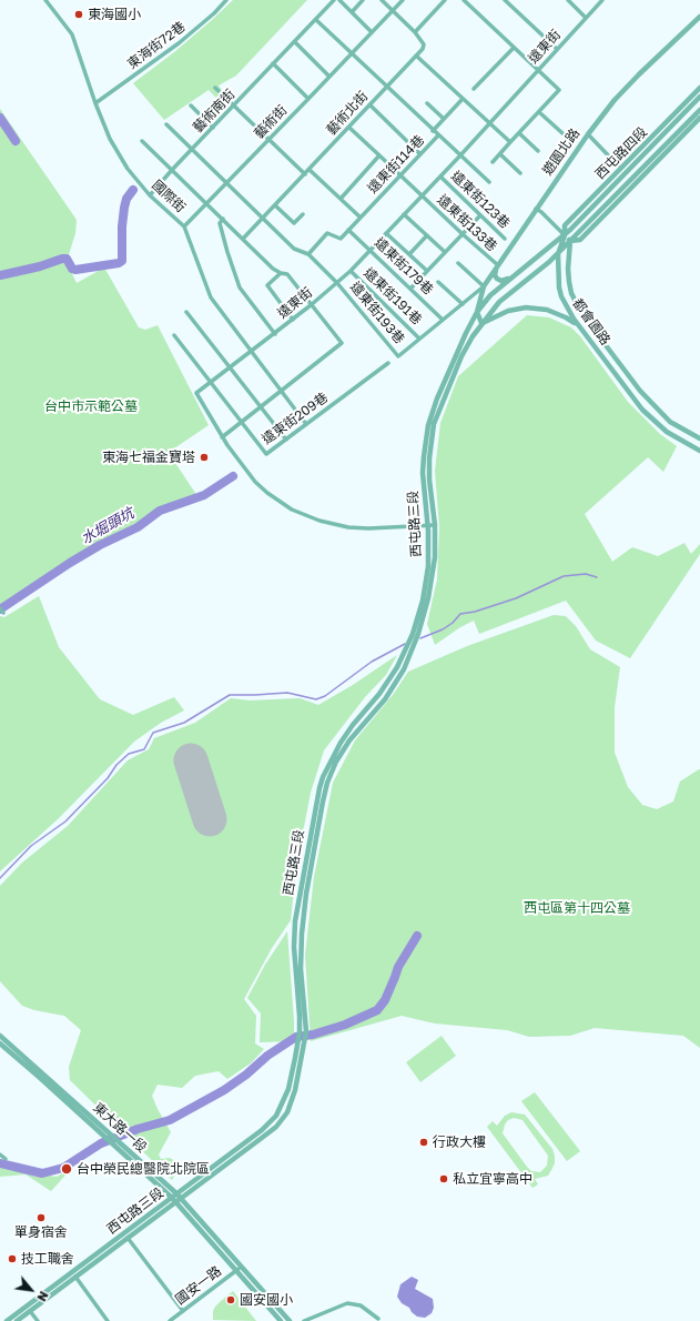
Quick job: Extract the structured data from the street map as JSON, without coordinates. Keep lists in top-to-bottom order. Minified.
{"streets":{"street":["東海街72巷","遠東街","藝術南街","藝術北街","藝術街","遊園北路","西屯路四段","遠東街114巷","國際街","遠東街123巷","遠東街133巷","遠東街179巷","遠東街191巷","遠東街193巷","都會園路","遠東街209巷","西屯路三段","東大路一段","國安一路"]},"crossings":[["東海街72巷","國際街"],["遠東街","遠東街114巷"],["遠東街","國際街"],["遠東街","遠東街123巷"],["遠東街","遠東街133巷"],["遠東街","遠東街179巷"],["遠東街","遠東街191巷"],["遠東街","遠東街193巷"],["遠東街","遠東街209巷"],["遠東街","西屯路三段"],["藝術南街","國際街"],["藝術北街","遠東街133巷"],["藝術街","國際街"],["遊園北路","西屯路四段"],["遊園北路","遠東街133巷"],["遊園北路","西屯路三段"],["西屯路四段","都會園路"],["西屯路四段","西屯路三段"],["遠東街114巷","遠東街133巷"],["遠東街114巷","遠東街179巷"],["國際街","遠東街209巷"],["遠東街191巷","遠東街193巷"],["西屯路三段","東大路一段"],["東大路一段","國安一路"]],"water":["水堀頭坑"],"parks":["台中市示範公墓","西屯區第十四公墓"],"places":["東海國小","東海七福金寶塔","行政大樓","台中榮民總醫院北院區","私立宜寧高中","單身宿舍","技工職舍","國安國小"],"north":"bottom right"}
